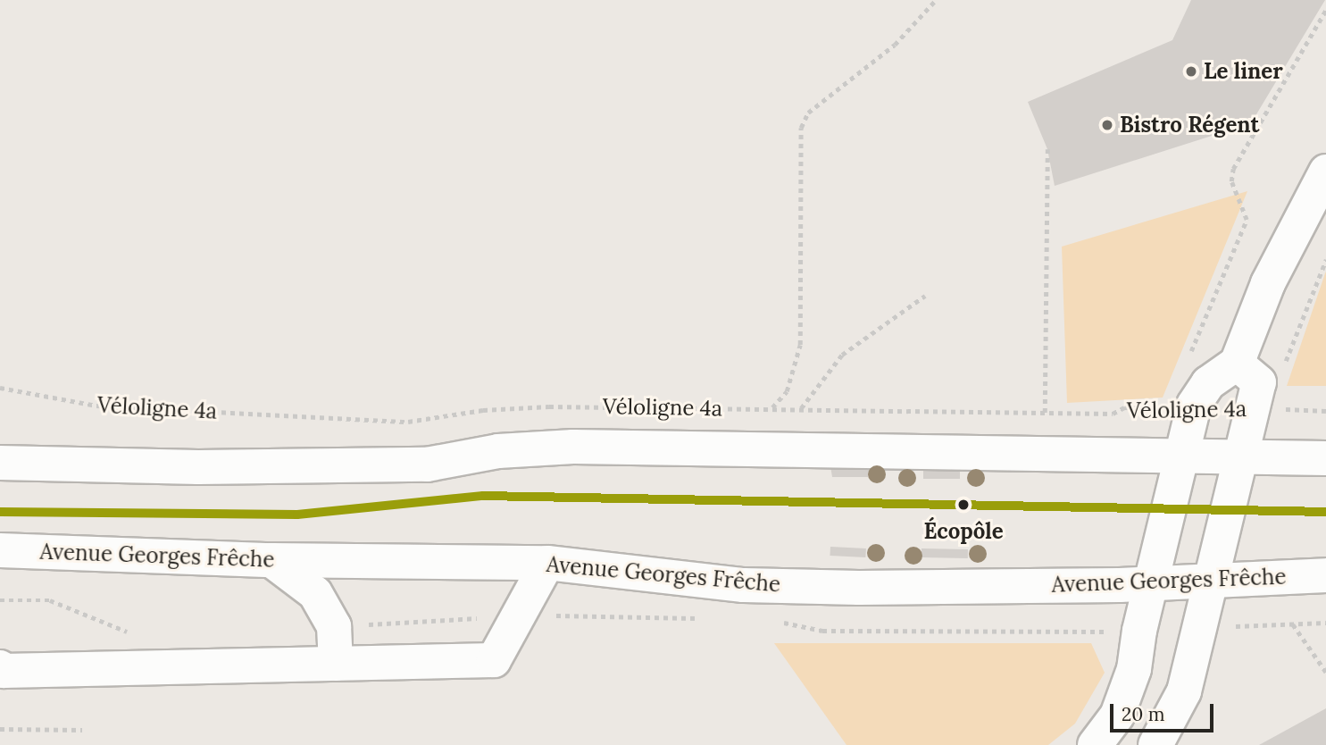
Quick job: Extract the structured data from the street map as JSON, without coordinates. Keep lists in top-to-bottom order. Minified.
{"streets":{"main road":["Avenue Georges Frêche"],"path":["Véloligne 4a"]},"places":["Le liner","Bistro Régent","Écopôle"],"scale_bar":"20 m"}
